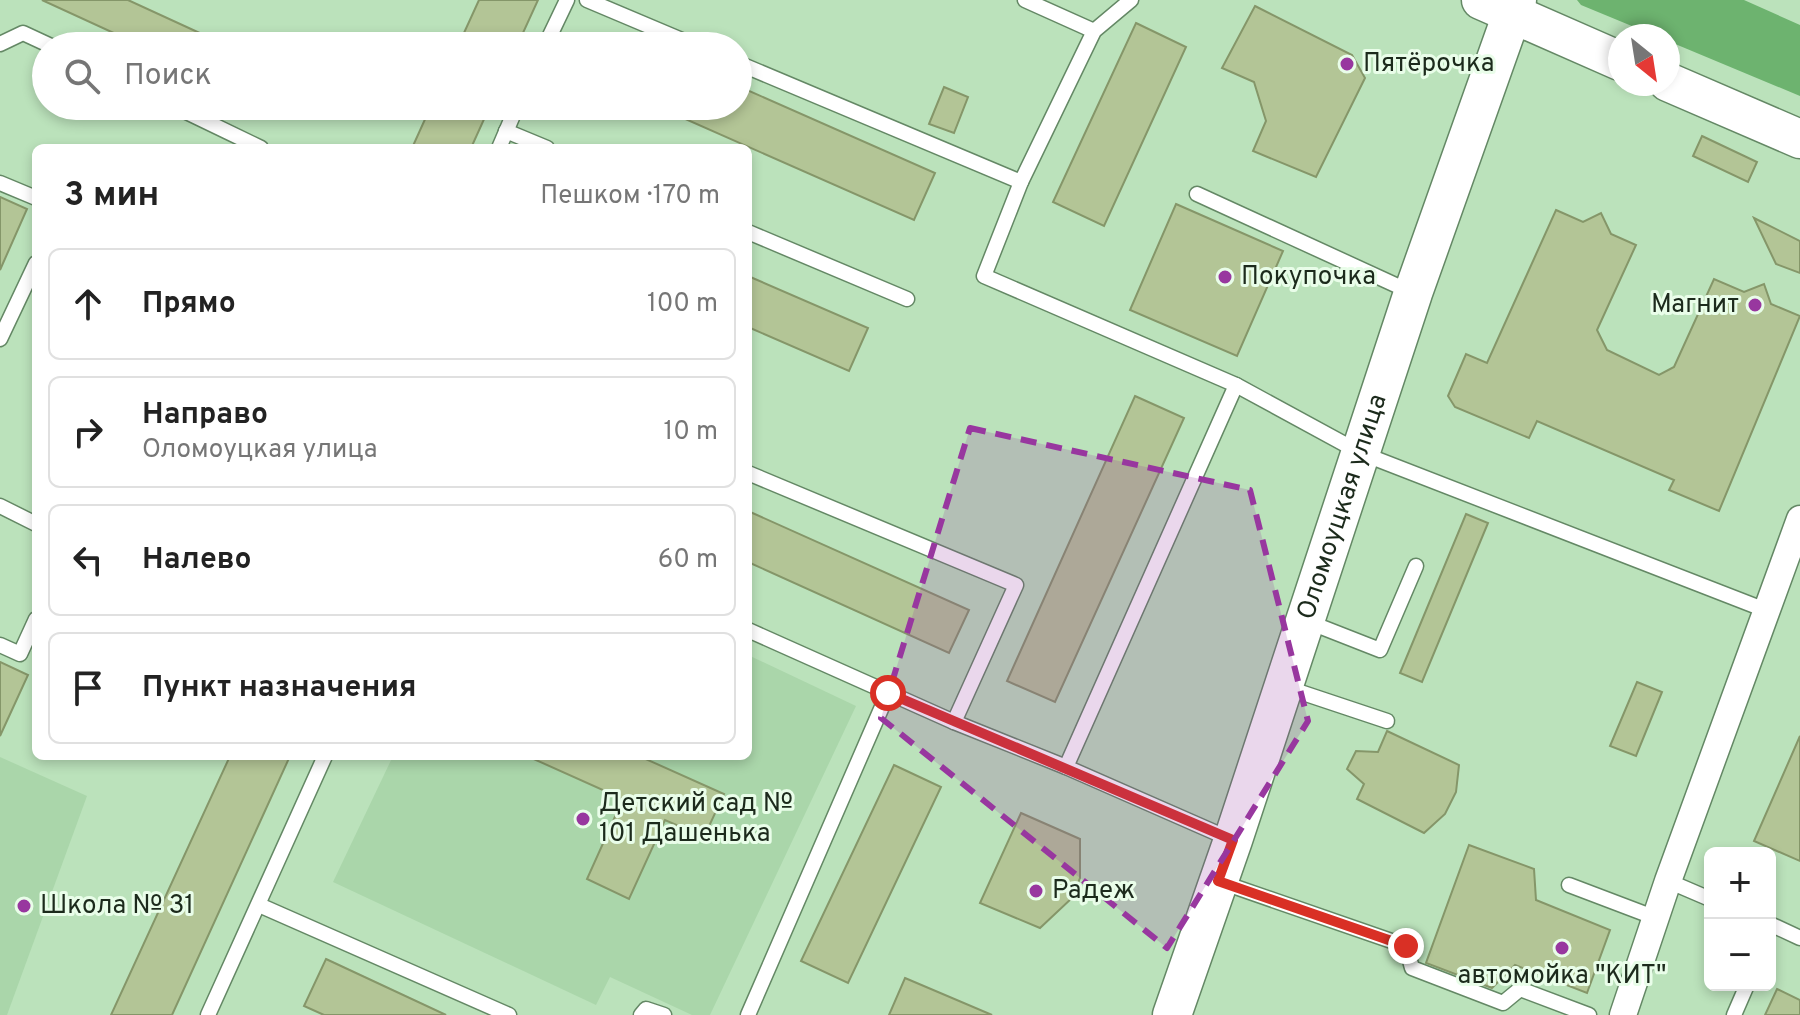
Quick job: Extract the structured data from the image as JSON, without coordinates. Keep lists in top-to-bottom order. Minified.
{"streets":{"street":["Оломоуцкая улица"]},"places":["Пятёрочка","Покупочка","Магнит","Детский сад № 101 Дашенька","Радеж","Школа № 31","автомойка \"КИТ\""],"north":"bottom right","page":{"search":"Поиск","heading":["3 мин","Пешком · 170 m"],"list":[["Прямо","100 m"],["Направо","Оломоуцкая улица","10 m"],["Налево","60 m"],"Пункт назначения"],"map_buttons":["+","−"]}}
